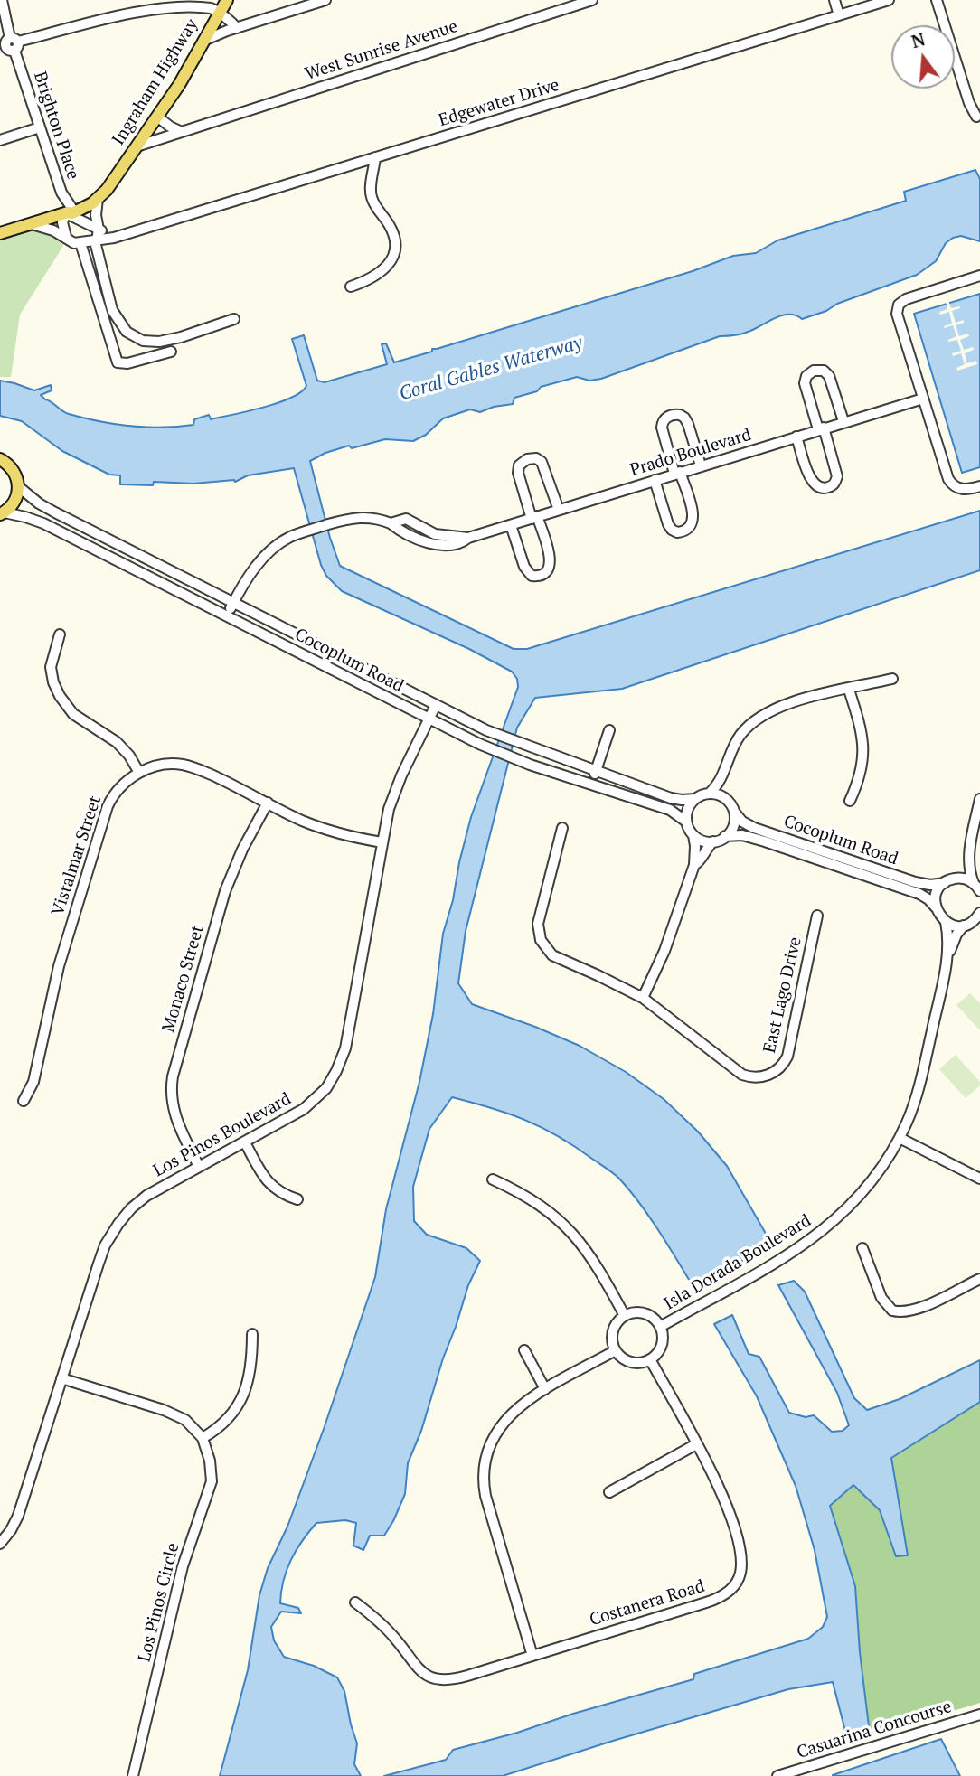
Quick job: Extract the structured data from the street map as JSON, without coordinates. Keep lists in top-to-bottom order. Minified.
{"streets":{"main road":["Ingraham Highway"],"street":["West Sunrise Avenue","Edgewater Drive","Brighton Place","Prado Boulevard","Cocoplum Road","Vistalmar Street","Monaco Street","East Lago Drive","Los Pinos Boulevard","Isla Dorada Boulevard","Los Pinos Circle","Costanera Road","Casuarina Concourse"]},"crossings":[["West Sunrise Avenue","Ingraham Highway"],["Ingraham Highway","Brighton Place"],["Prado Boulevard","Cocoplum Road"],["Cocoplum Road","Los Pinos Boulevard"],["Vistalmar Street","Monaco Street"],["Vistalmar Street","Los Pinos Boulevard"],["Monaco Street","Los Pinos Boulevard"],["Isla Dorada Boulevard","Costanera Road"]],"water":["Coral Gables Waterway"],"north":"top"}
